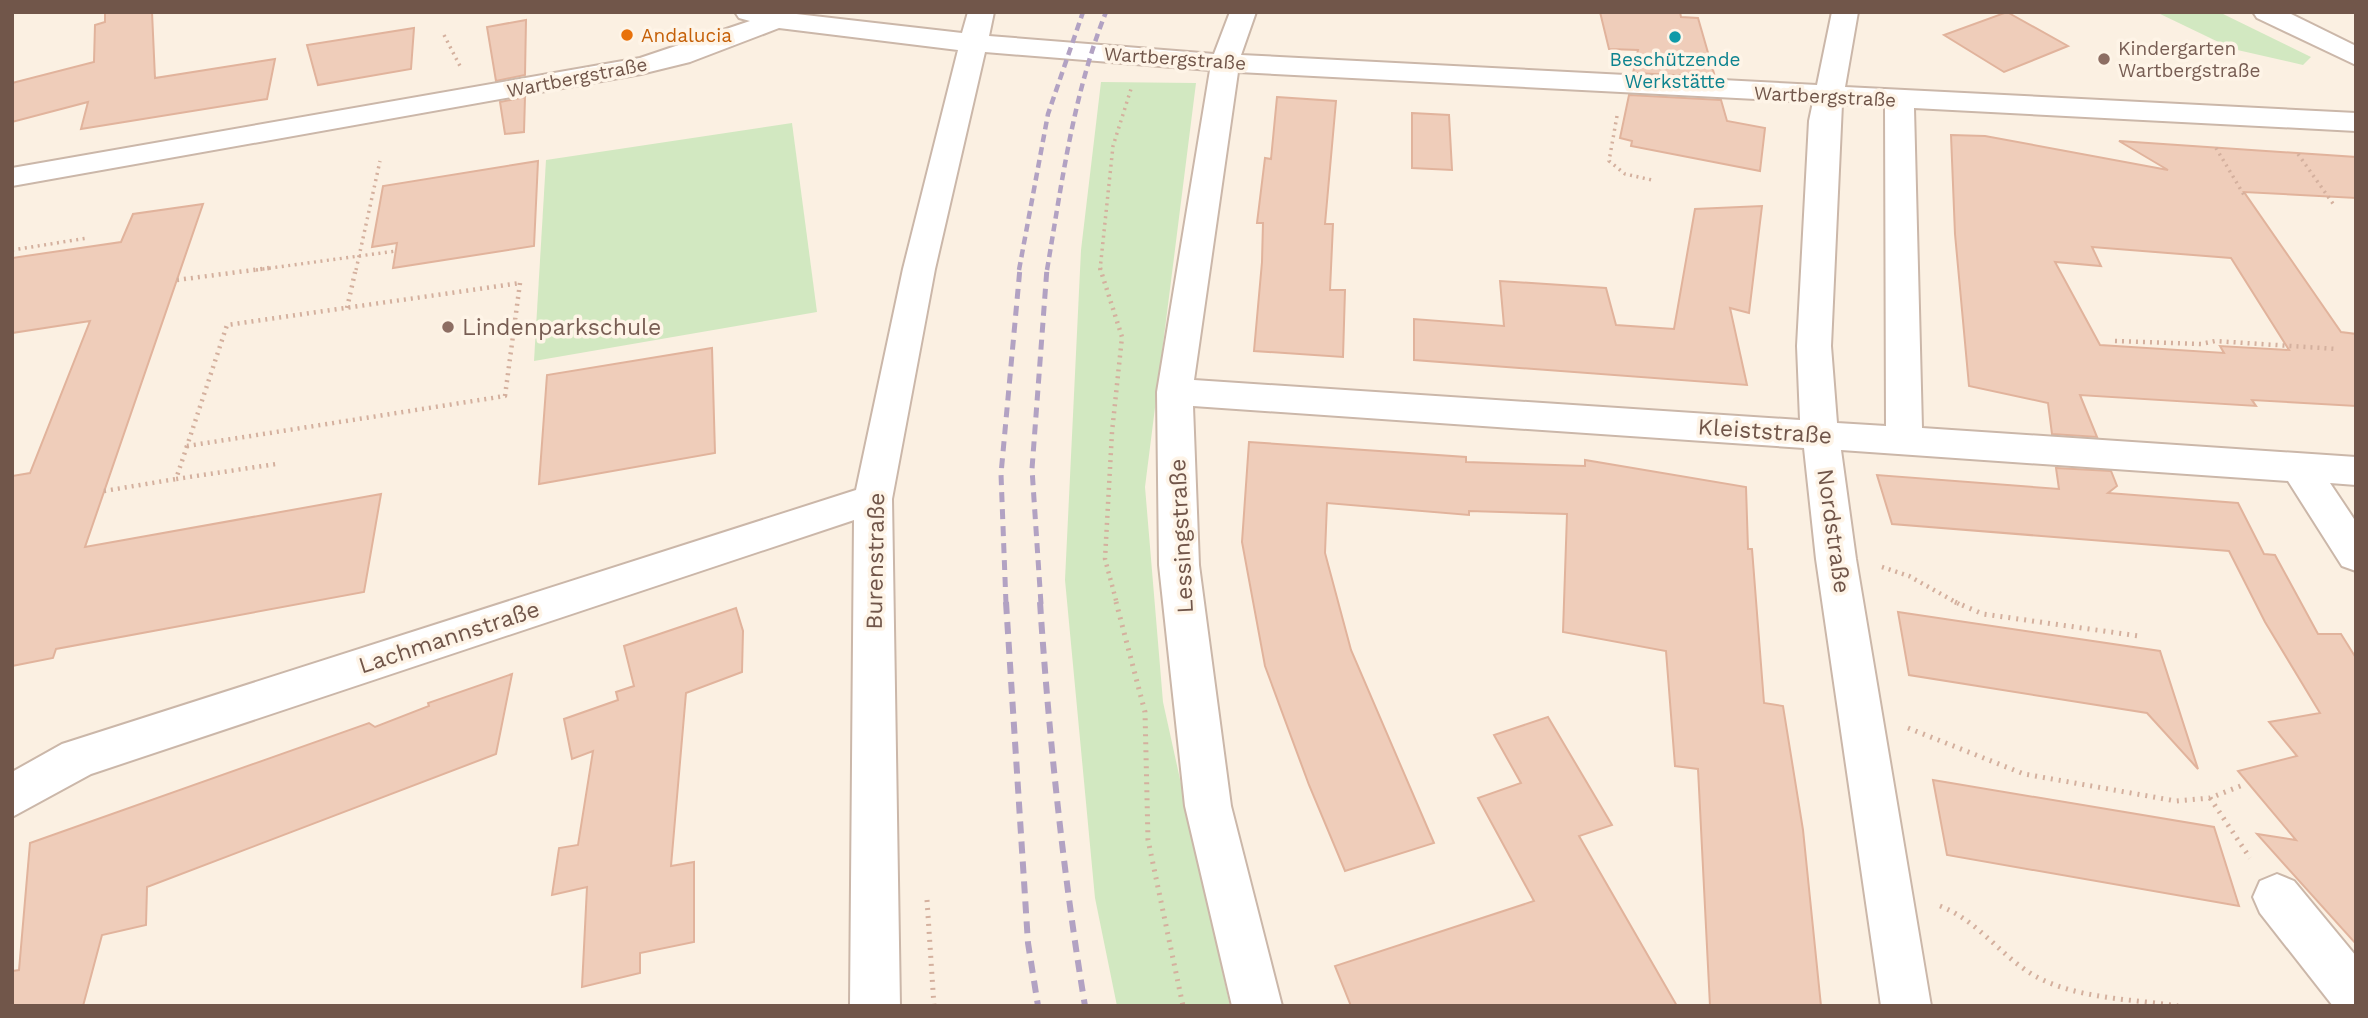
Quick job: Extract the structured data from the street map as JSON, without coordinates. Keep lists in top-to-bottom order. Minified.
{"streets":{"street":["Wartbergstraße","Kleiststraße","Nordstraße","Lessingstraße","Burenstraße","Lachmannstraße"]},"crossings":[["Wartbergstraße","Nordstraße"],["Wartbergstraße","Lessingstraße"],["Wartbergstraße","Burenstraße"],["Kleiststraße","Nordstraße"],["Kleiststraße","Lessingstraße"],["Burenstraße","Lachmannstraße"]],"places":["Andalucia","Beschützende Werkstätte","Kindergarten Wartbergstraße","Lindenparkschule"]}
